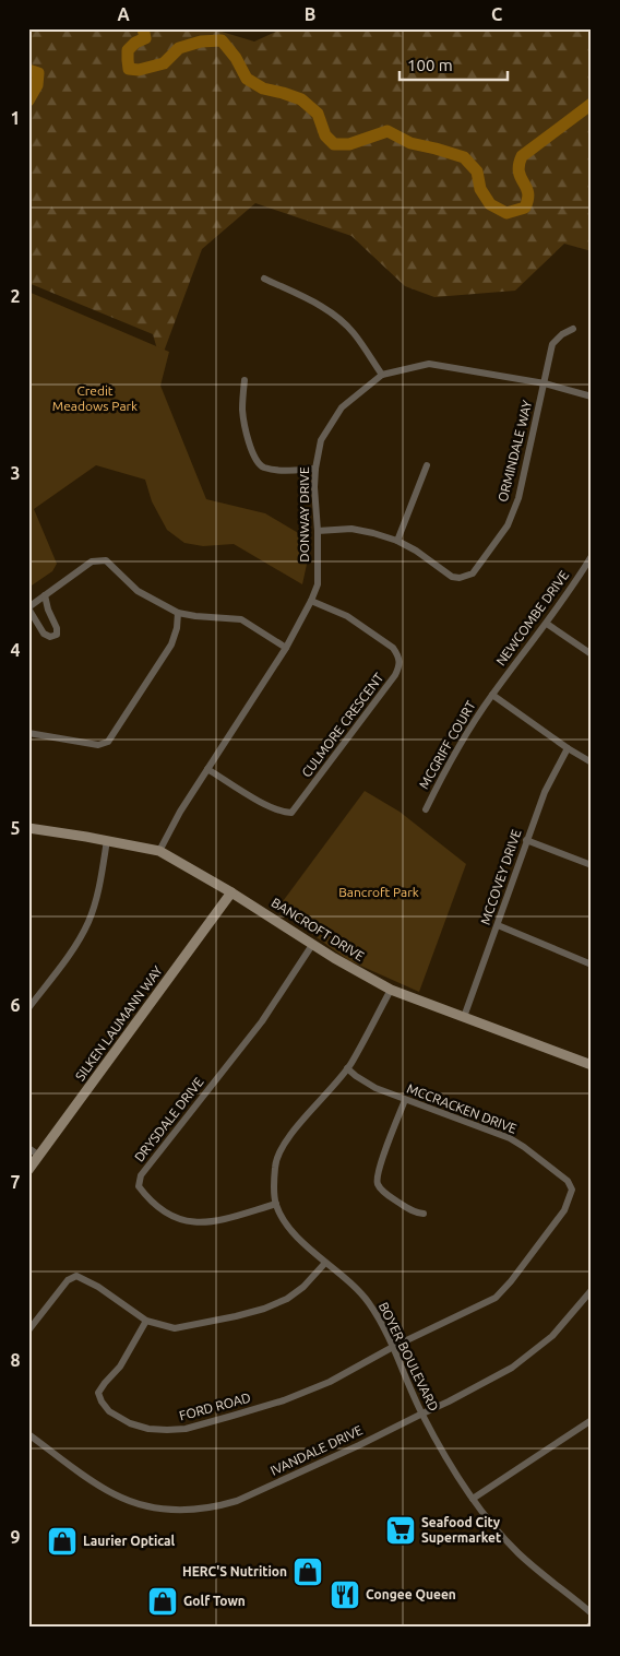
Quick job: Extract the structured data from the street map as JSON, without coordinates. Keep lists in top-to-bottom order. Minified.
{"streets":{"street":["ORMINDALE WAY","DONWAY DRIVE","NEWCOMBE DRIVE","CULMORE CRESCENT","MCGRIFF COURT","MCCOVEY DRIVE","BANCROFT DRIVE","SILKEN LAUMANN WAY","MCCRACKEN DRIVE","DRYSDALE DRIVE","BOYER BOULEVARD","FORD ROAD","IVANDALE DRIVE"]},"crossings":[["ORMINDALE WAY","DONWAY DRIVE"],["DONWAY DRIVE","CULMORE CRESCENT"],["DONWAY DRIVE","BANCROFT DRIVE"],["NEWCOMBE DRIVE","MCGRIFF COURT"],["MCCOVEY DRIVE","BANCROFT DRIVE"],["BANCROFT DRIVE","SILKEN LAUMANN WAY"],["BANCROFT DRIVE","DRYSDALE DRIVE"],["BANCROFT DRIVE","BOYER BOULEVARD"],["MCCRACKEN DRIVE","BOYER BOULEVARD"],["MCCRACKEN DRIVE","FORD ROAD"],["DRYSDALE DRIVE","BOYER BOULEVARD"],["BOYER BOULEVARD","FORD ROAD"],["BOYER BOULEVARD","IVANDALE DRIVE"]],"parks":["Credit Meadows Park","Bancroft Park"],"places":{"supermarket":["Seafood City Supermarket"],"shop":["Laurier Optical","HERC'S Nutrition","Golf Town"],"restaurant":["Congee Queen"]},"scale_bar":"100 m","grid":{"columns":["A","B","C"],"rows":["1","2","3","4","5","6","7","8","9"]}}
